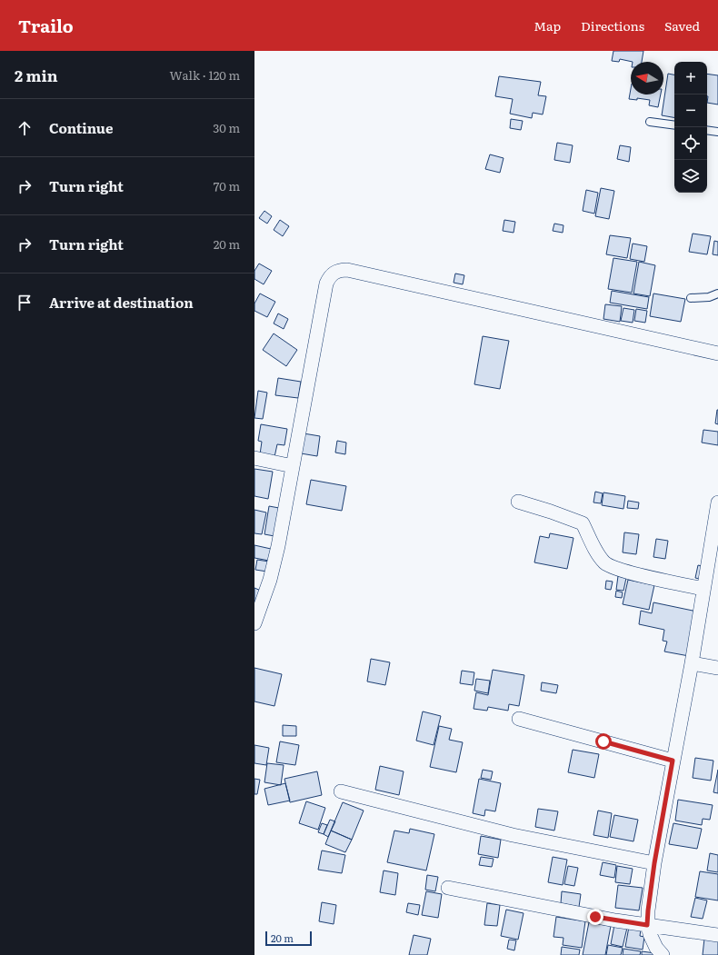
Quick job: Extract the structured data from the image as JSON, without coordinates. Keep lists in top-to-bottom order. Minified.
{"scale_bar":"20 m","north":"left","page":{"header":"Trailo","nav":["Map","Directions","Saved"],"heading":["2 min","Walk · 120 m"],"map_buttons":["+","−"],"list":[["Continue","30 m"],["Turn right","70 m"],["Turn right","20 m"],"Arrive at destination"],"scale":"20 m"}}
